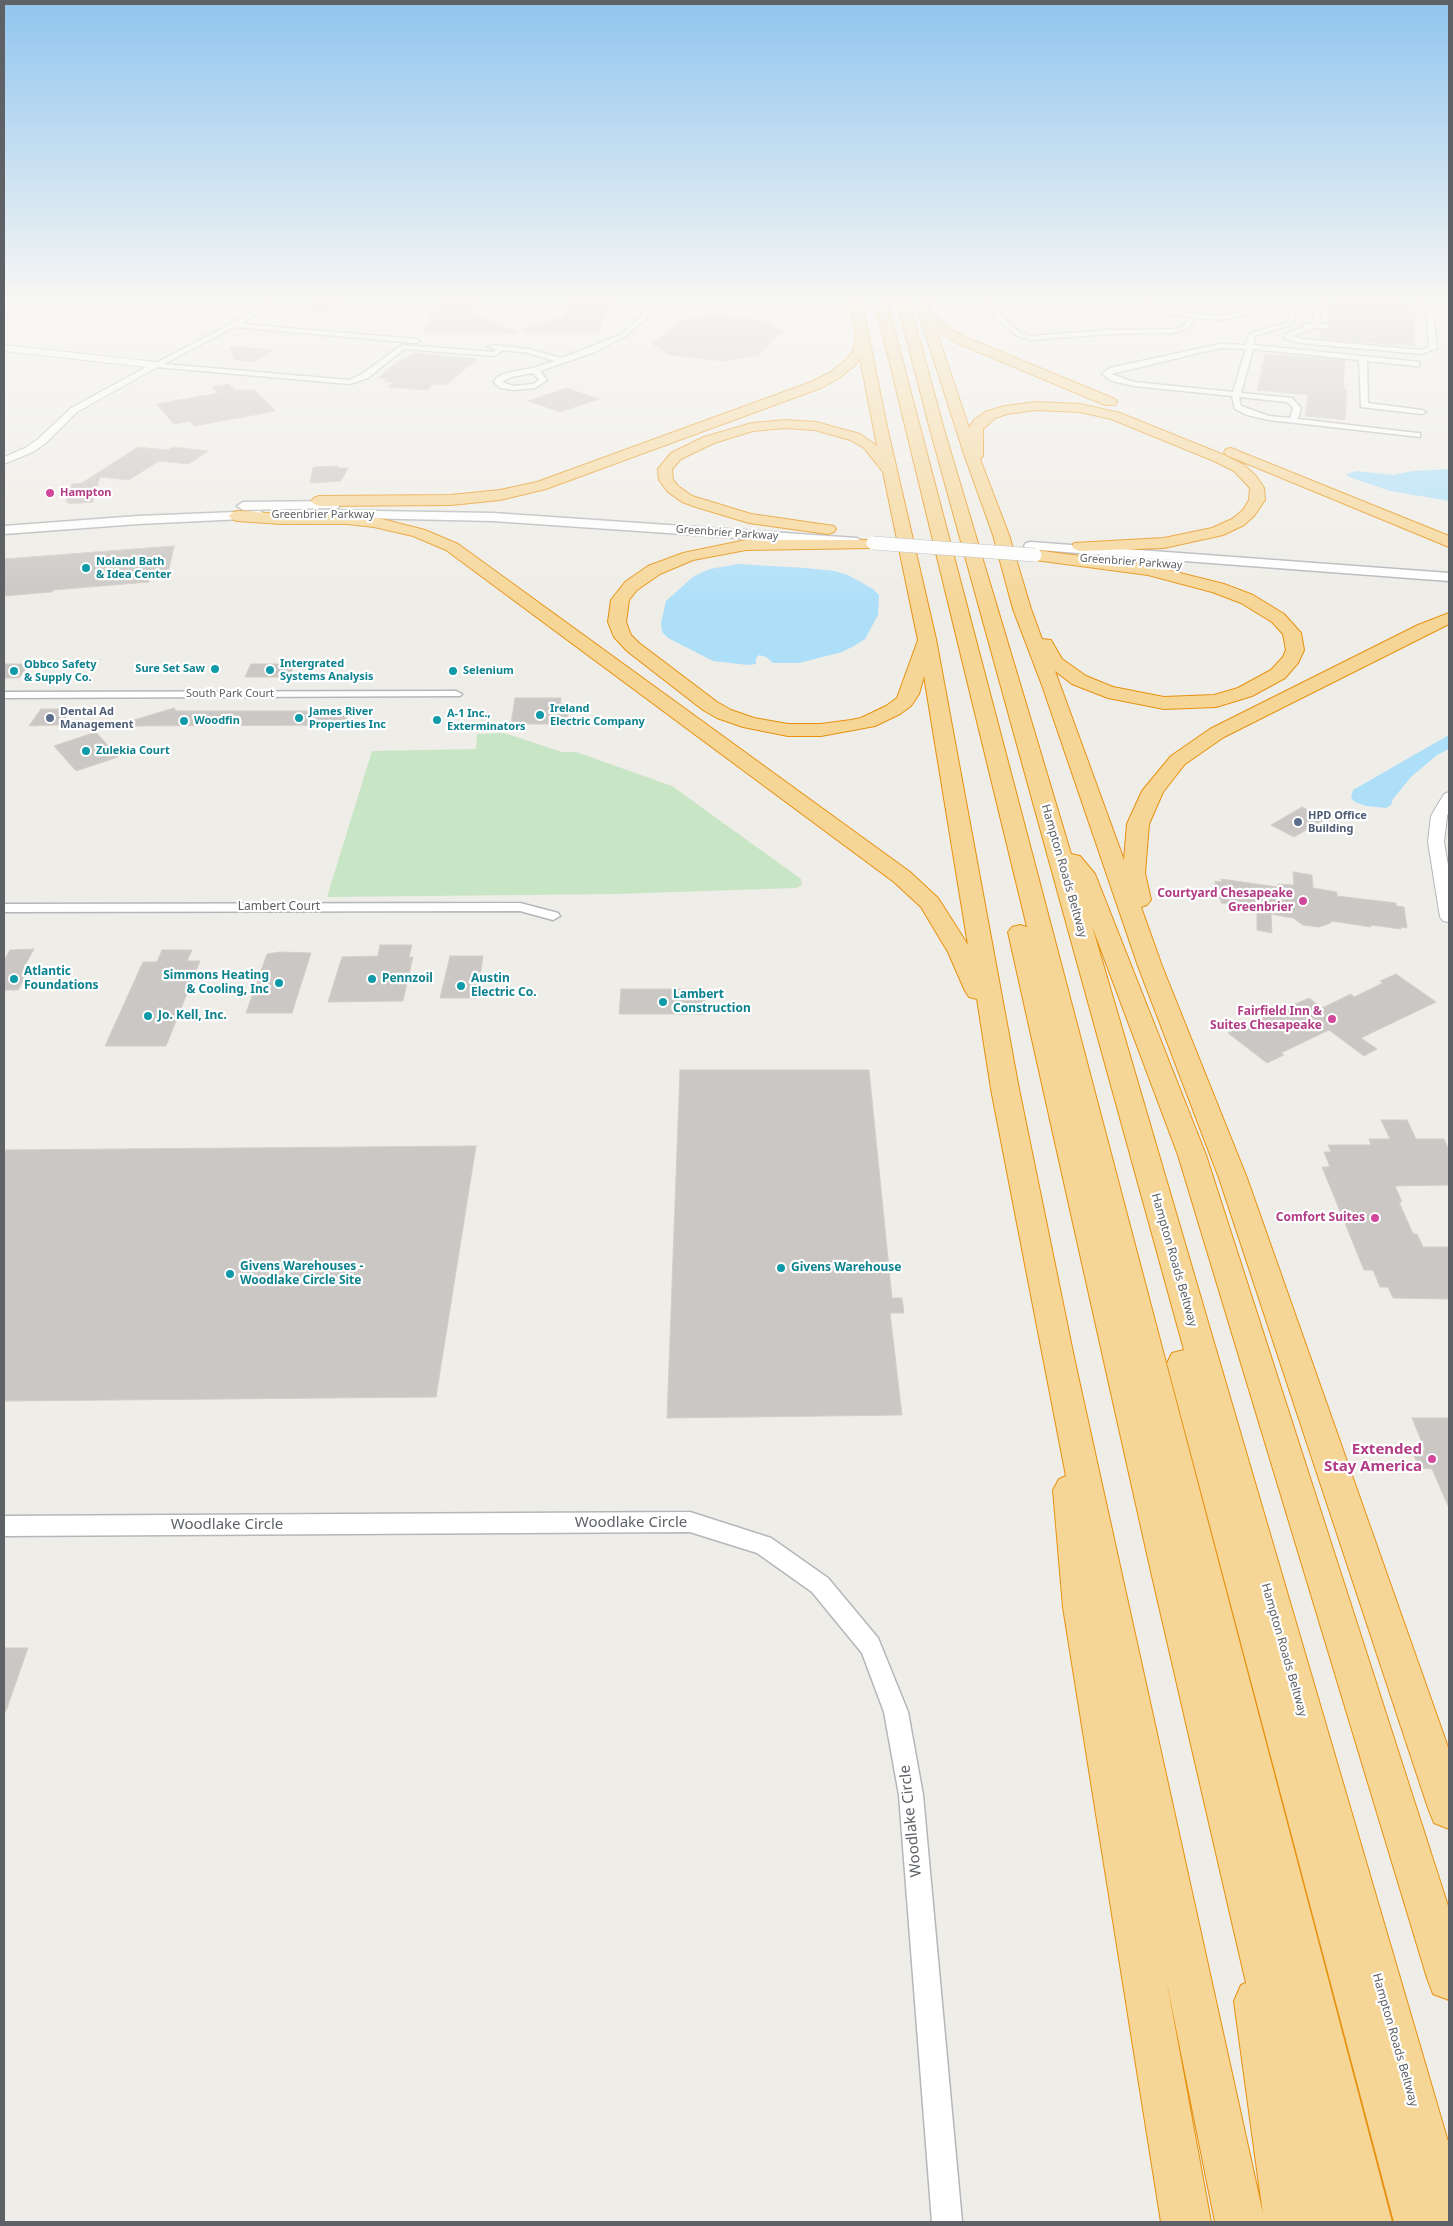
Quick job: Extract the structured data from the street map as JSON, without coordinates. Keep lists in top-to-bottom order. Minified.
{"streets":{"highway":["Hampton Roads Beltway"],"main road":["Greenbrier Parkway"],"street":["South Park Court","Lambert Court","Woodlake Circle"]},"places":["Hampton","Noland Bath & Idea Center","Sure Set Saw","Intergrated Systems Analysis","Obbco Safety & Supply Co.","Selenium","Ireland Electric Company","Dental Ad Management","James River Properties Inc","A-1 Inc., Exterminators","Woodfin","Zulekia Court","HPD Office Building","Courtyard Chesapeake Greenbrier","Atlantic Foundations","Pennzoil","Simmons Heating & Cooling, Inc","Austin Electric Co.","Lambert Construction","Jo. Kell, Inc.","Fairfield Inn & Suites Chesapeake","Comfort Suites","Givens Warehouse","Givens Warehouses - Woodlake Circle Site","Extended Stay America"]}
